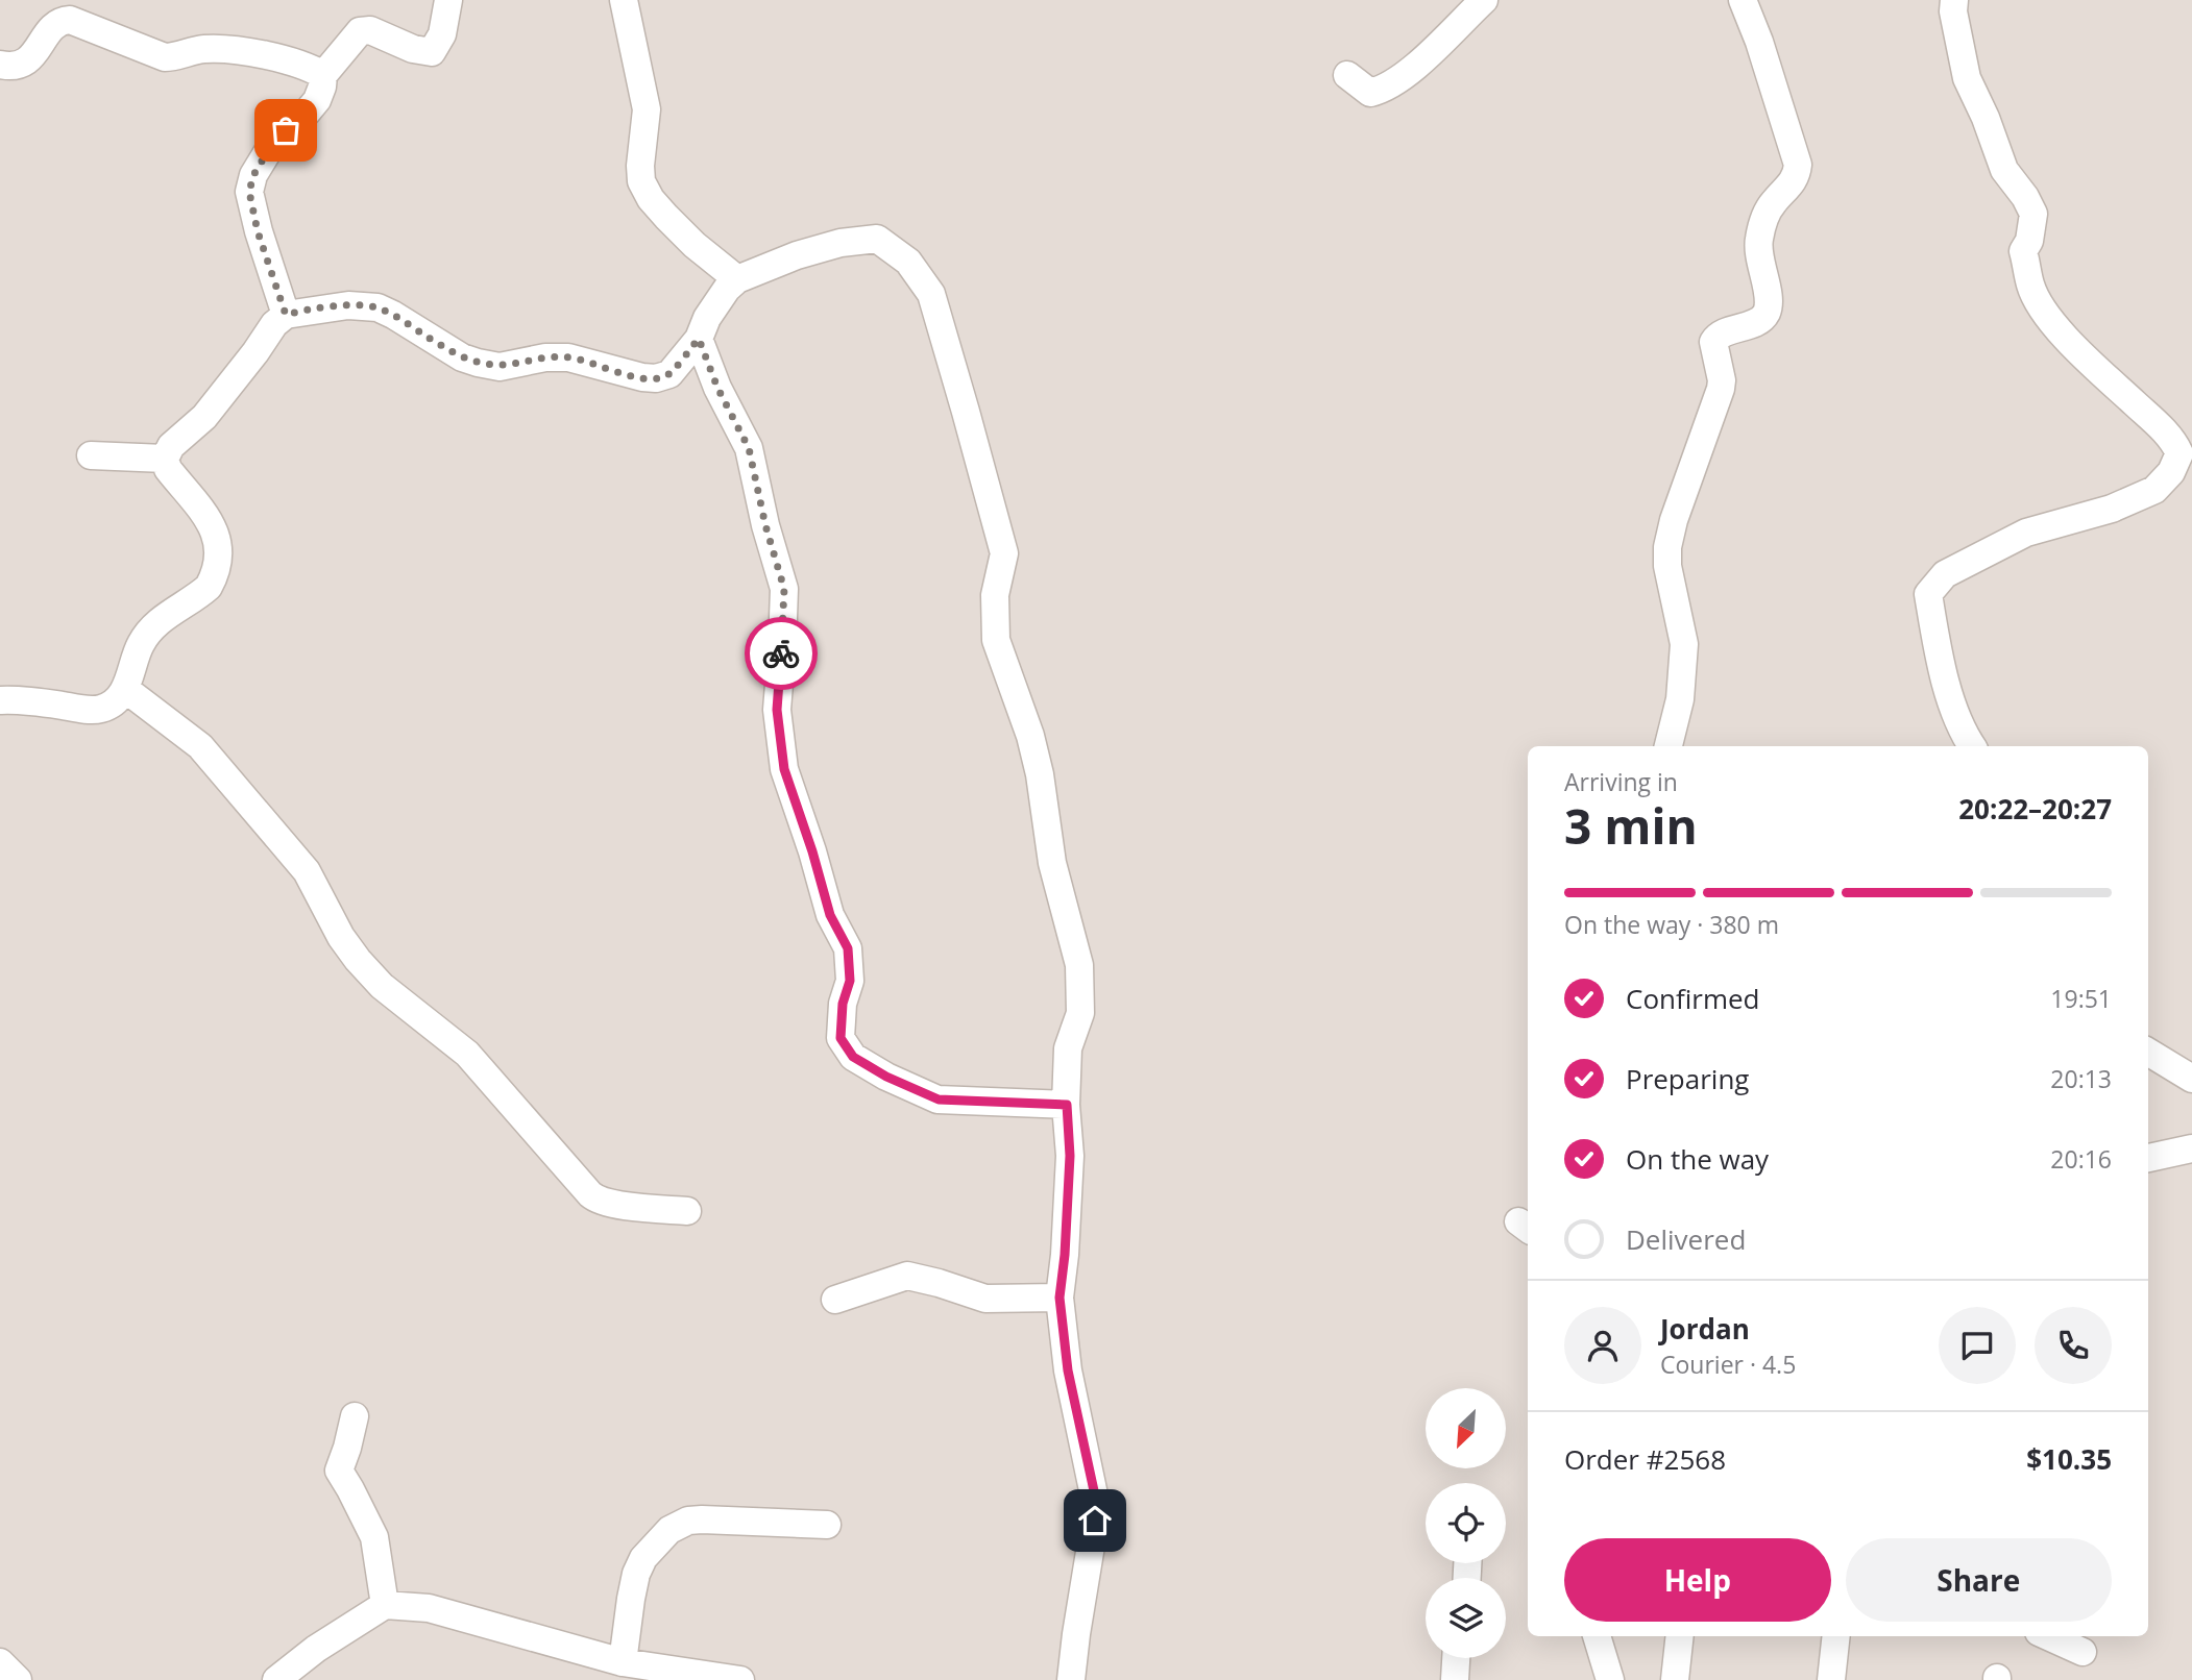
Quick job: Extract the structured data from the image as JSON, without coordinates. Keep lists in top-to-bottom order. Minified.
{"north":"bottom left","page":{"heading":["3 min","Arriving in","20:22–20:27"],"panel":["Jordan","Courier · 4.5","Order #2568","$10.35"],"bar":"On the way · 380 m","list":[["Confirmed","19:51"],["Preparing","20:13"],["On the way","20:16"],"Delivered"],"buttons":["Help","Share"]}}
